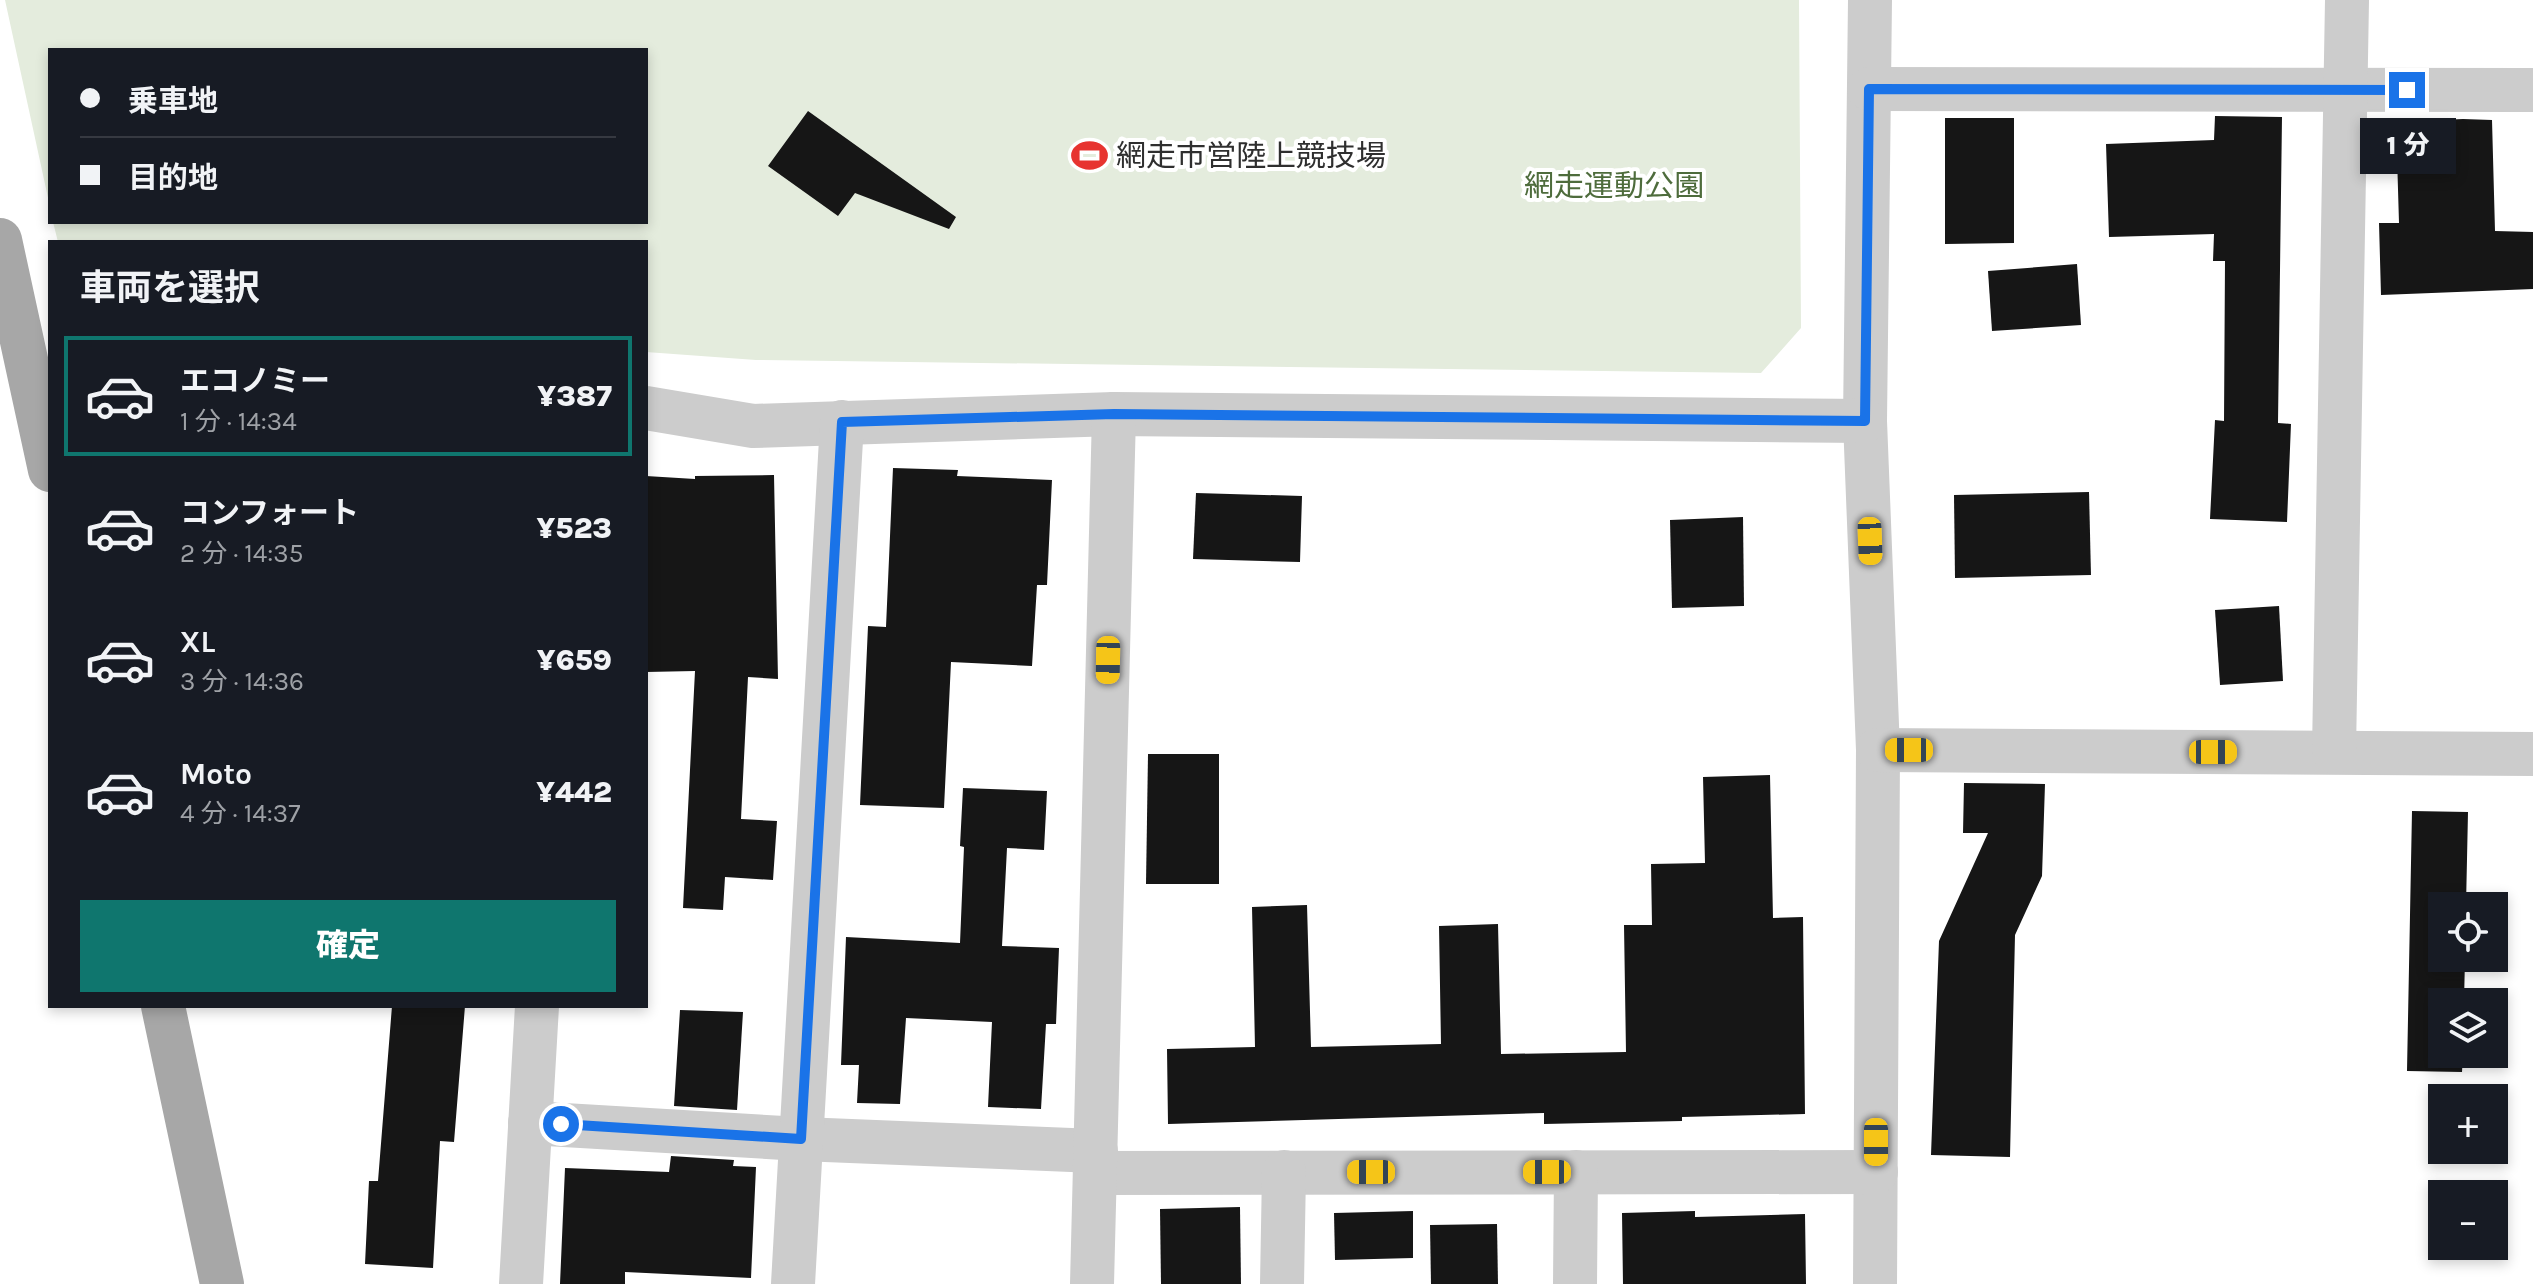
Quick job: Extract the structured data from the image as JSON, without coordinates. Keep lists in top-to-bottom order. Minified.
{"parks":["網走運動公園"],"places":{"sports":["網走市営陸上競技場"]},"page":{"banner":["乗車地","目的地"],"bubble":"1 分","heading":"車両を選択","list":[{"name":"エコノミー","note":"1 分 · 14:34","value":"¥387"},{"name":"コンフォート","note":"2 分 · 14:35","value":"¥523"},{"name":"XL","note":"3 分 · 14:36","value":"¥659"},{"name":"Moto","note":"4 分 · 14:37","value":"¥442"}],"buttons":"確定","map_buttons":["+","−"]}}
